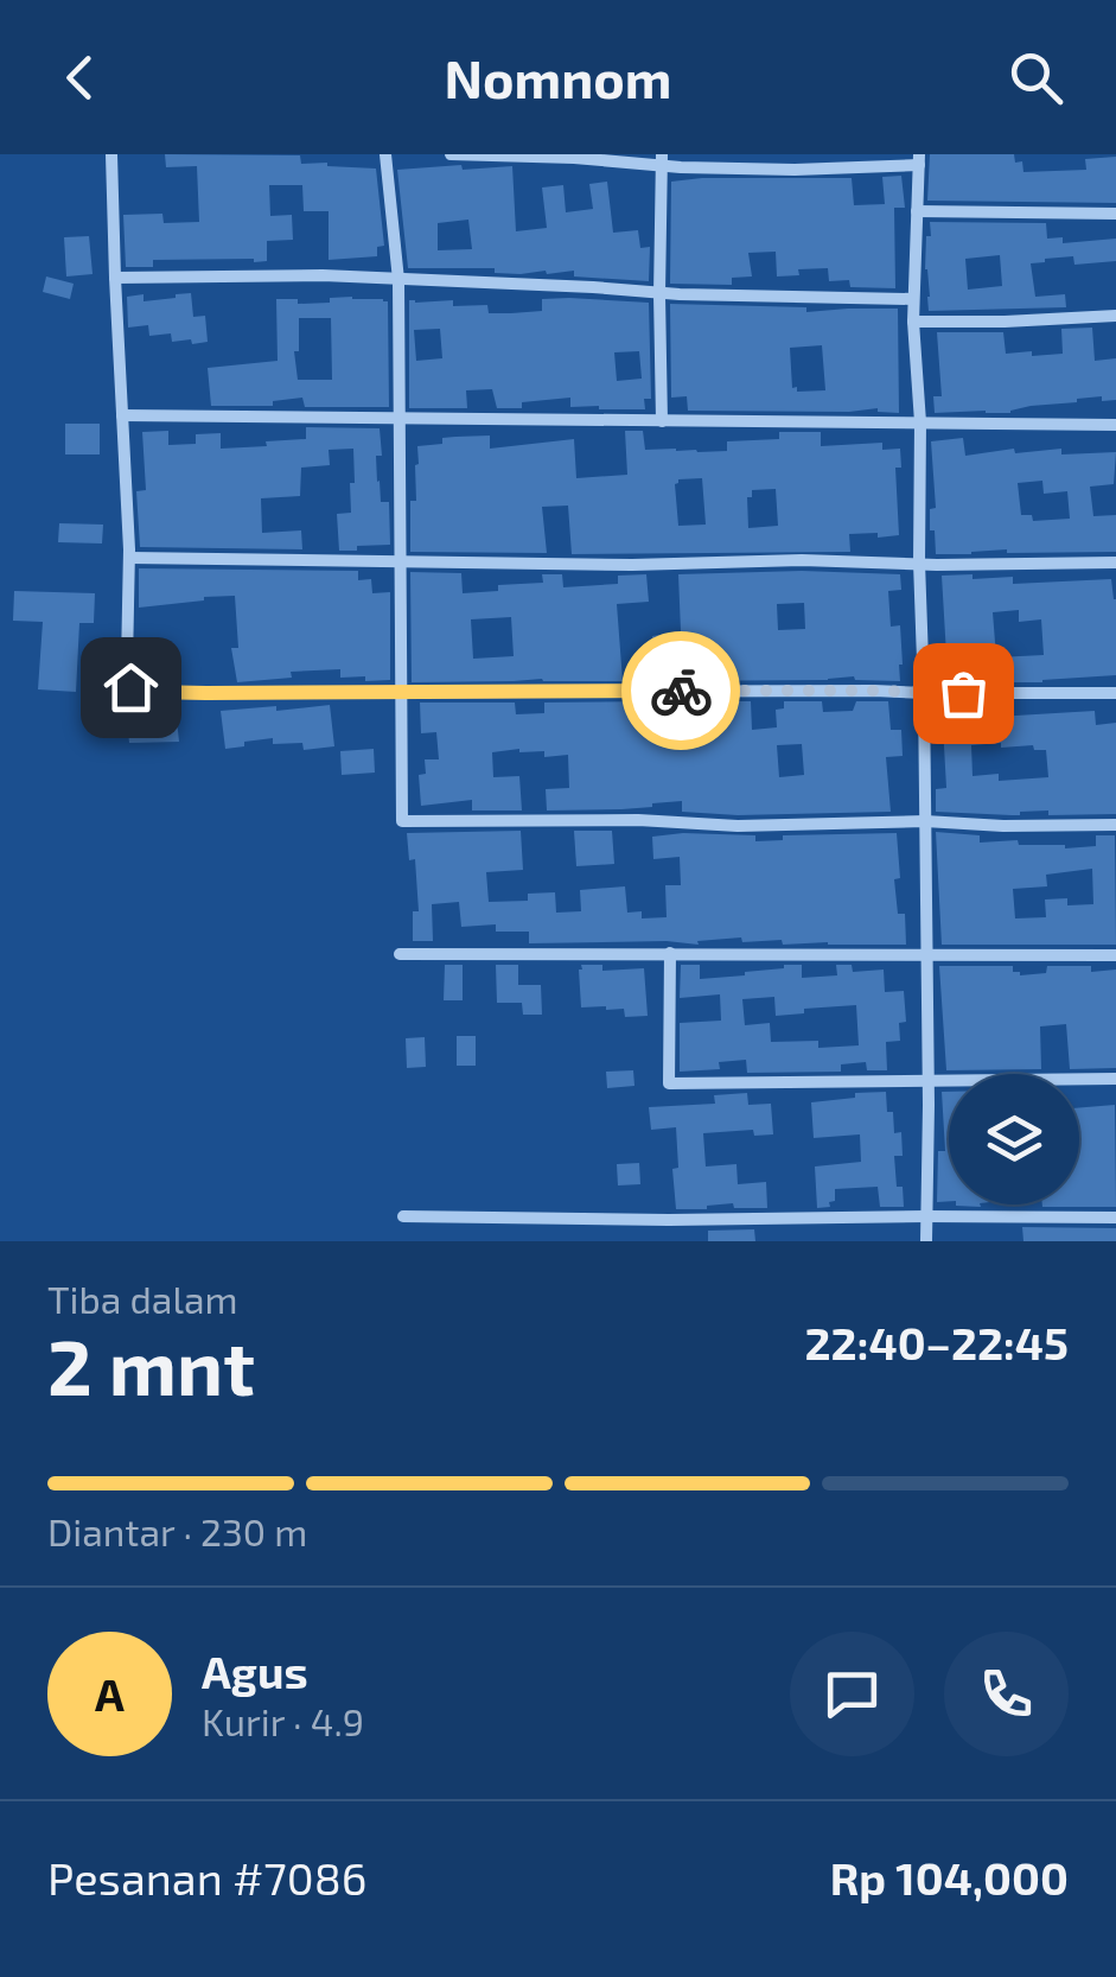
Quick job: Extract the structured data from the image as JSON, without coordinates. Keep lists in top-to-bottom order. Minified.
{"page":{"header":"Nomnom","heading":["2 mnt","Tiba dalam","22:40–22:45"],"panel":["Agus","Kurir · 4.9","Pesanan #7086","Rp 104,000"],"bar":"Diantar · 230 m","round":"A"}}
